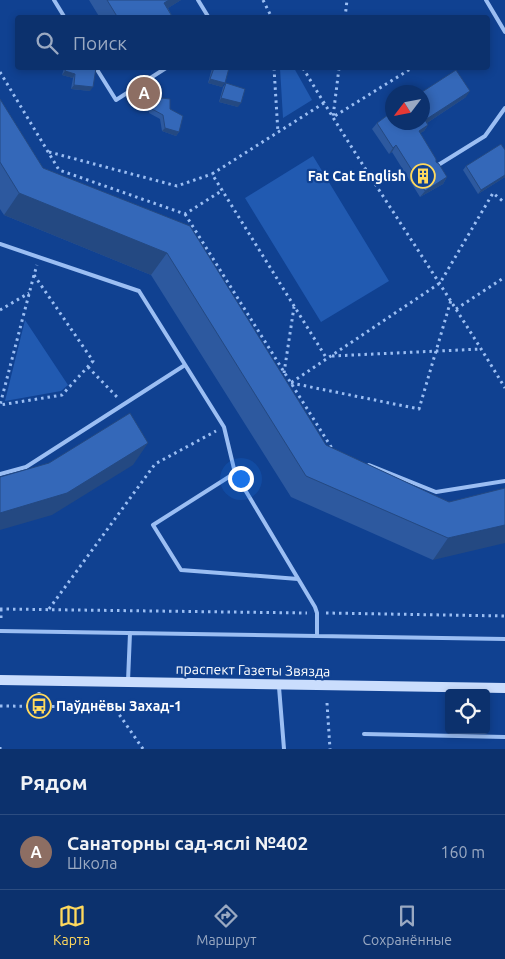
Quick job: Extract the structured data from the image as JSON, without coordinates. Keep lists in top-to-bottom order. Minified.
{"streets":{"main road":["праспект Газеты Звязда"]},"places":{"building":["Fat Cat English"],"bus stop":["Паўднёвы Захад-1"]},"north":"bottom left","page":{"search":"Поиск","pins":"A","heading":"Рядом","list":[{"mark":"A","name":"Санаторны сад-яслі №402","note":"Школа","value":"160 m"}],"nav":["Карта","Маршрут","Сохранённые"]}}
